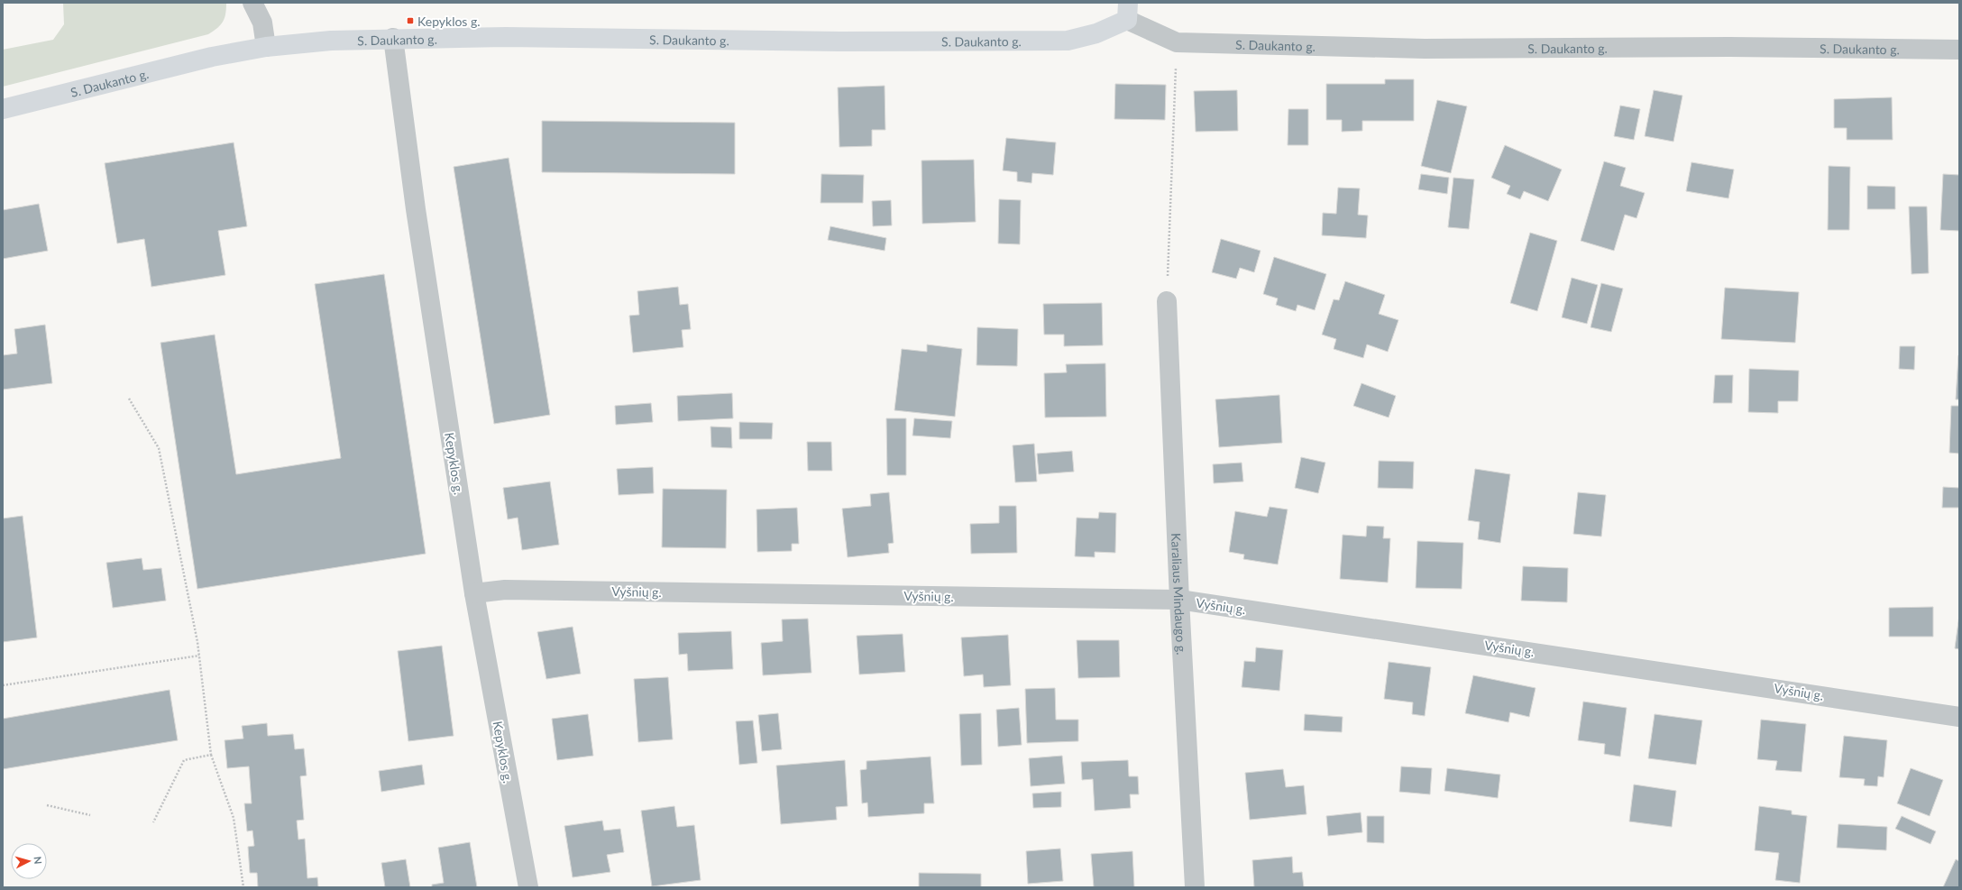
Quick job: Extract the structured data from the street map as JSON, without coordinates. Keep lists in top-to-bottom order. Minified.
{"streets":{"main road":["S. Daukanto g."],"street":["Kepyklos g.","Vyšnių g.","Karaliaus Mindaugo g."]},"crossings":[["S. Daukanto g.","Kepyklos g."],["Kepyklos g.","Vyšnių g."],["Vyšnių g.","Karaliaus Mindaugo g."]],"places":{"transit":["Kepyklos g."]},"north":"right"}
